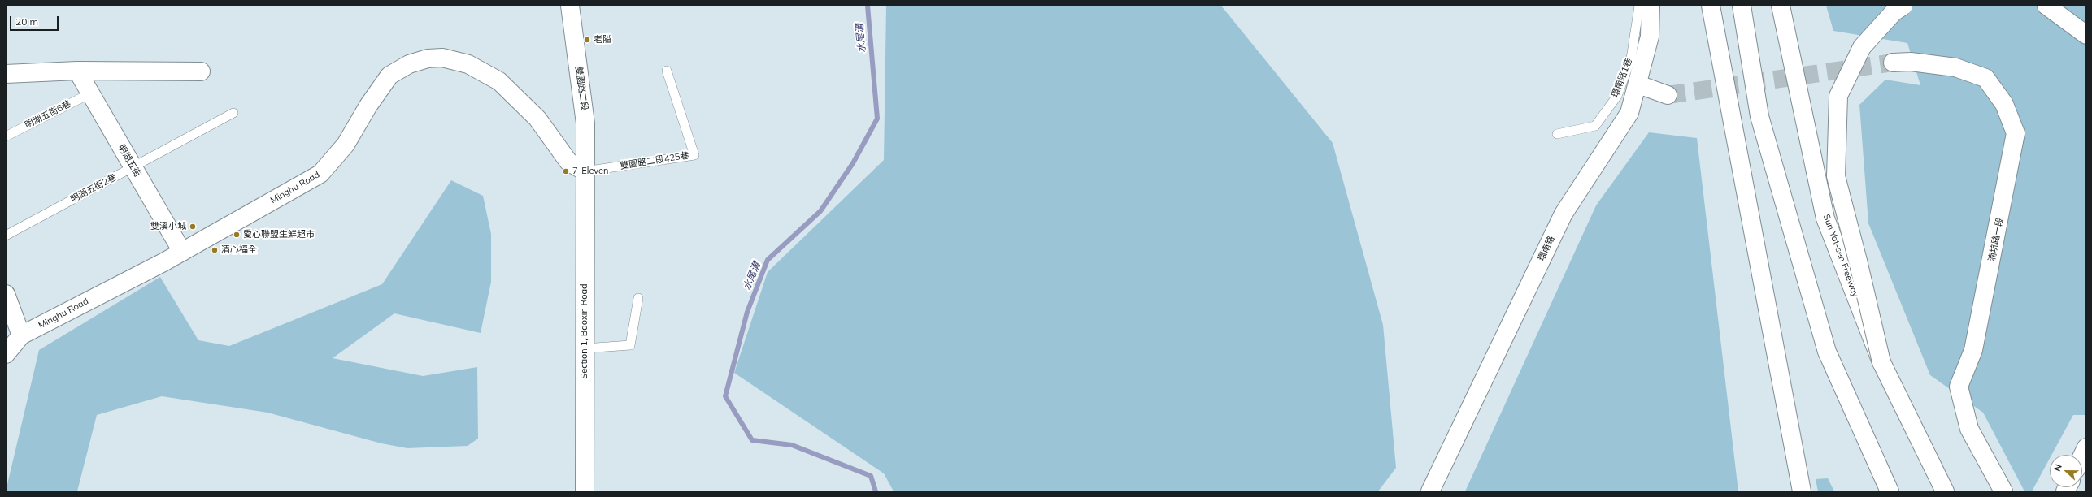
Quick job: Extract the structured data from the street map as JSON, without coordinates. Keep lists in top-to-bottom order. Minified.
{"streets":{"main road":["雙園路二段","明湖五街","Minghu Road","湳坑路一段","環南路","Sun Yat-sen Freeway","Section 1, Baoxin Road"],"lane":["環南路1巷","明湖五街6巷","雙園路二段425巷","明湖五街2巷"]},"crossings":[["雙園路二段","雙園路二段425巷"],["雙園路二段","Minghu Road"],["雙園路二段","Section 1, Baoxin Road"],["明湖五街6巷","明湖五街"],["明湖五街","Minghu Road"],["明湖五街","明湖五街2巷"],["雙園路二段425巷","Minghu Road"],["雙園路二段425巷","Section 1, Baoxin Road"],["Minghu Road","Section 1, Baoxin Road"]],"water":["水尾溝"],"places":["老隘","7-Eleven","雙溪小城","愛心聯盟生鮮超市","清心福全"],"scale_bar":"20 m","north":"left"}
